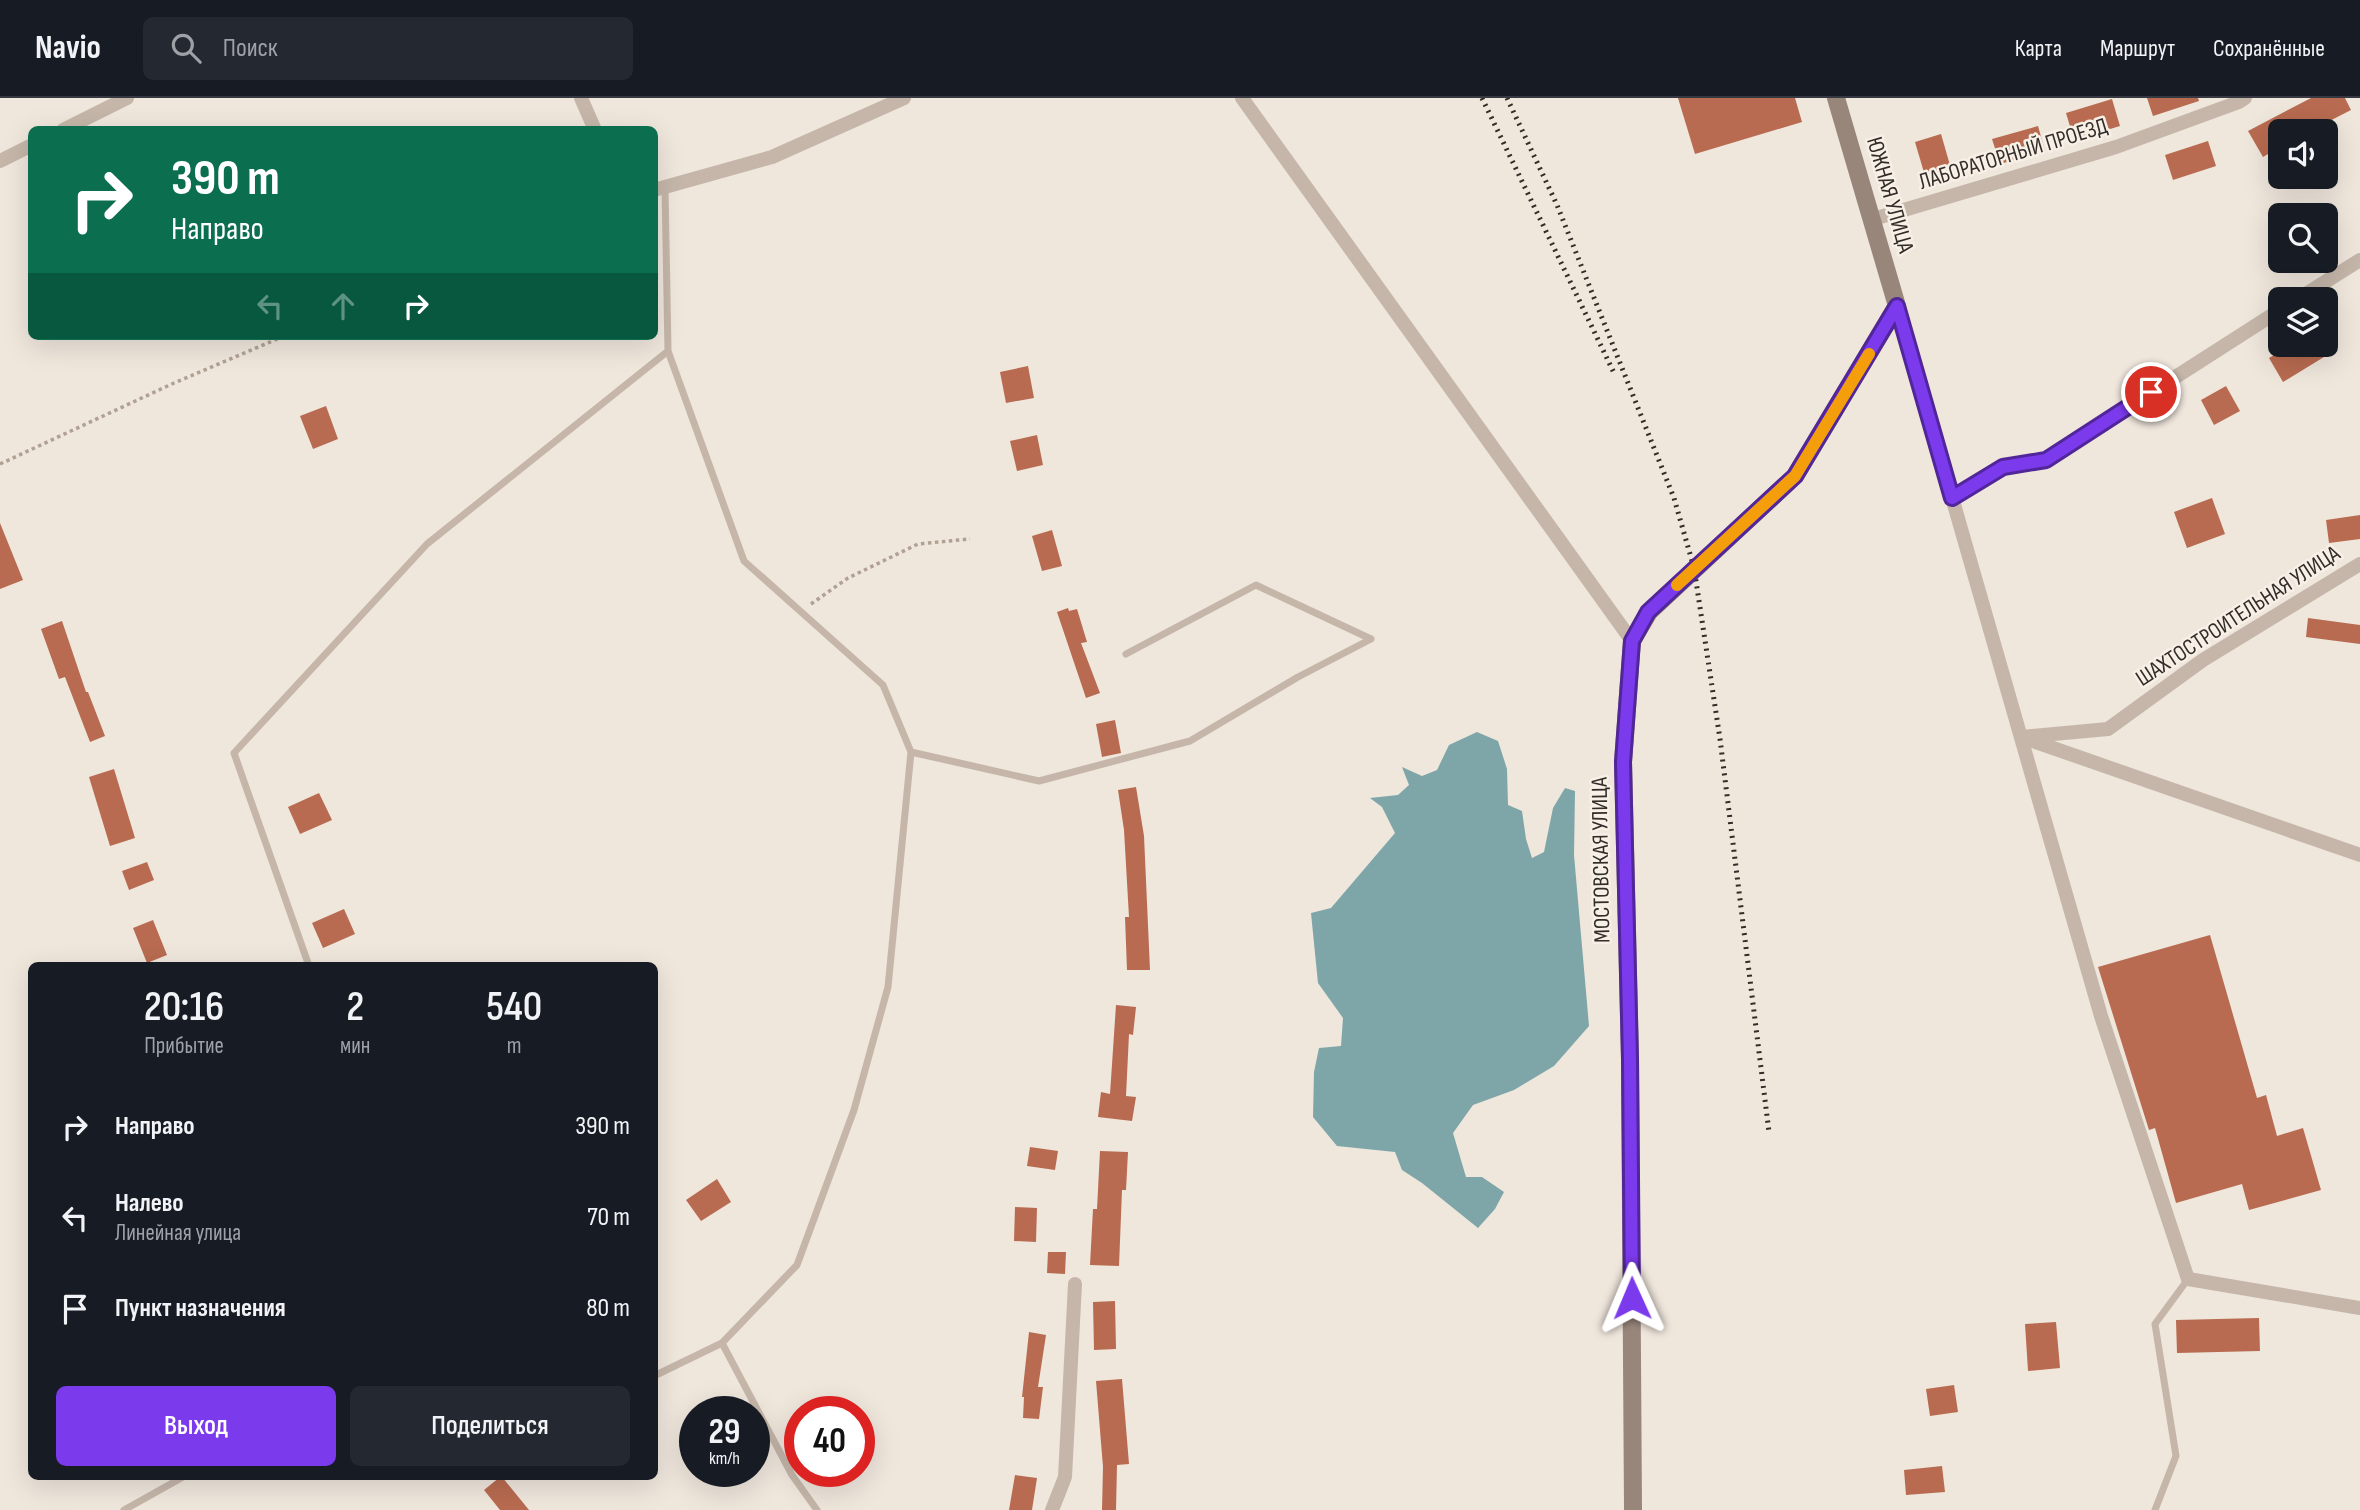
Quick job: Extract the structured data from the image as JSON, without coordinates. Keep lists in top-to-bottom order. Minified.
{"streets":{"street":["ЛАБОРАТОРНЫЙ ПРОЕЗД","ЮЖНАЯ УЛИЦА","ШАХТОСТРОИТЕЛЬНАЯ УЛИЦА","МОСТОВСКАЯ УЛИЦА"]},"crossings":[["ЛАБОРАТОРНЫЙ ПРОЕЗД","ЮЖНАЯ УЛИЦА"],["ЮЖНАЯ УЛИЦА","МОСТОВСКАЯ УЛИЦА"]],"page":{"header":"Navio","search":"Поиск","nav":["Карта","Маршрут","Сохранённые"],"turn":["390 m","Направо"],"eta":["20:16","Прибытие","2","мин","540","m"],"list":[{"name":"Направо","value":"390 m"},{"name":"Налево","note":"Линейная улица","value":"70 m"},{"name":"Пункт назначения","value":"80 m"}],"buttons":["Выход","Поделиться"],"speed":"29 km/h","limit":"40"}}
